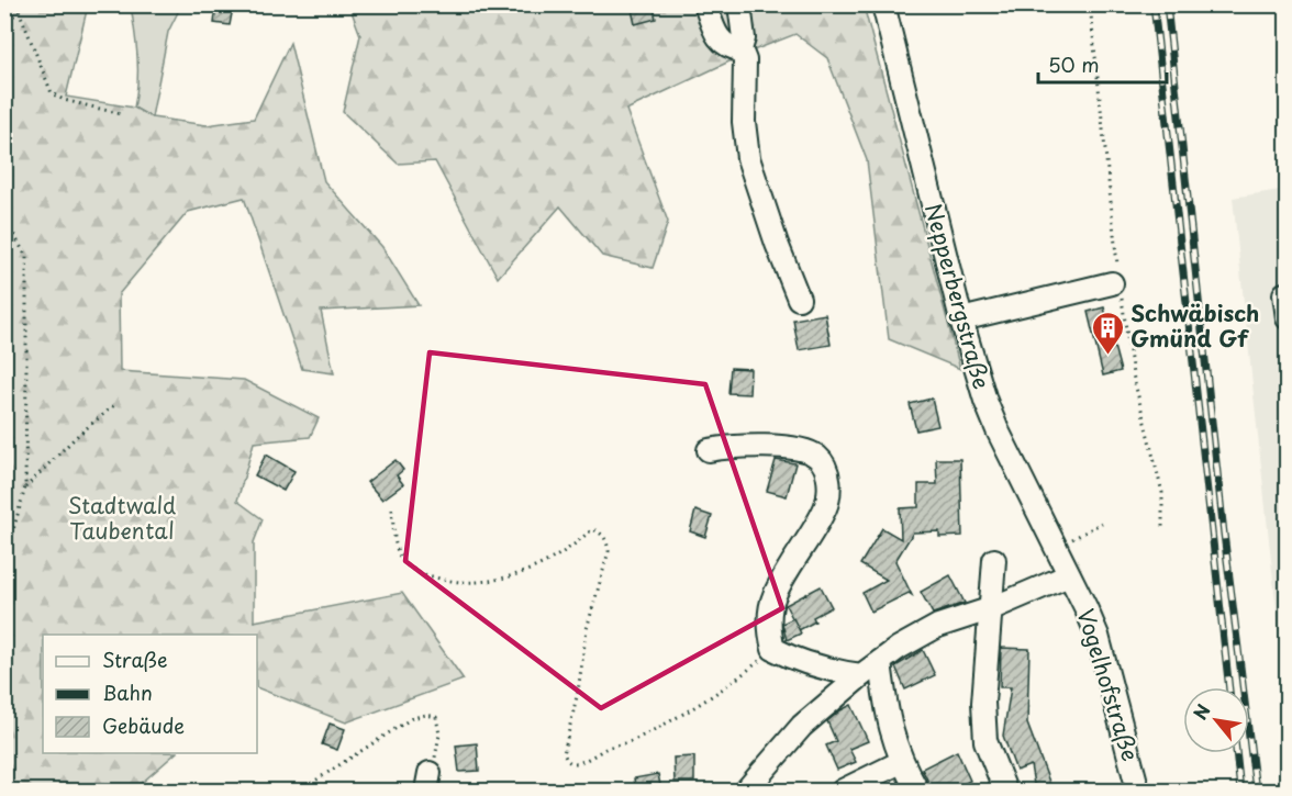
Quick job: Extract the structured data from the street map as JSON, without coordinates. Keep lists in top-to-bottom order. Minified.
{"streets":{"street":["Nepperbergstraße","Vogelhofstraße"]},"crossings":[["Nepperbergstraße","Vogelhofstraße"]],"parks":["Stadtwald Taubental"],"places":{"building":["Schwäbisch Gmünd Gf"]},"legend":["Straße","Bahn","Gebäude"],"scale_bar":"50 m","north":"top left"}
